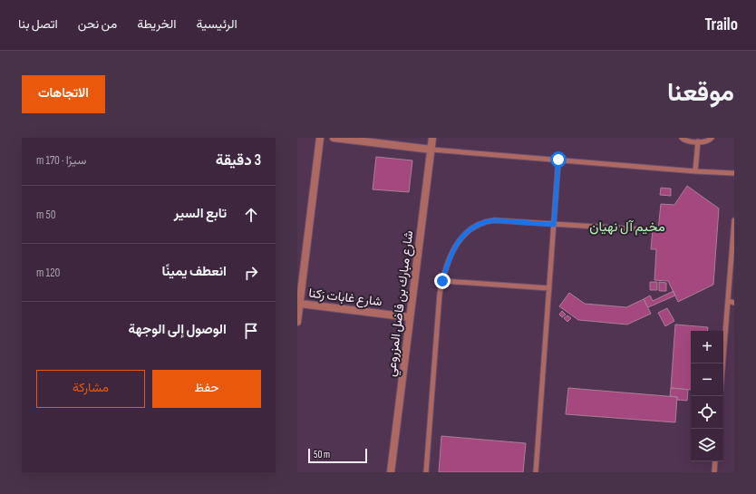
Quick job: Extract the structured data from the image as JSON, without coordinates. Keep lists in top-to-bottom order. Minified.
{"streets":{"street":["شارع غابات رَكنا","شارع مبارك بن فاضل المزروعي"]},"crossings":[["شارع غابات رَكنا","شارع مبارك بن فاضل المزروعي"]],"districts":["مخيم آل نهيان"],"scale_bar":"50 m","page":{"header":"Trailo","nav":["الرئيسية","الخريطة","من نحن","اتصل بنا"],"title":"موقعنا","buttons":["الاتجاهات",["حفظ","مشاركة"]],"heading":["3 دقيقة","سيرًا · 170 m"],"list":[["تابع السير","50 m"],["انعطف يمينًا","120 m"],"الوصول إلى الوجهة"],"map_buttons":["+","−"],"scale":"50 m"}}
